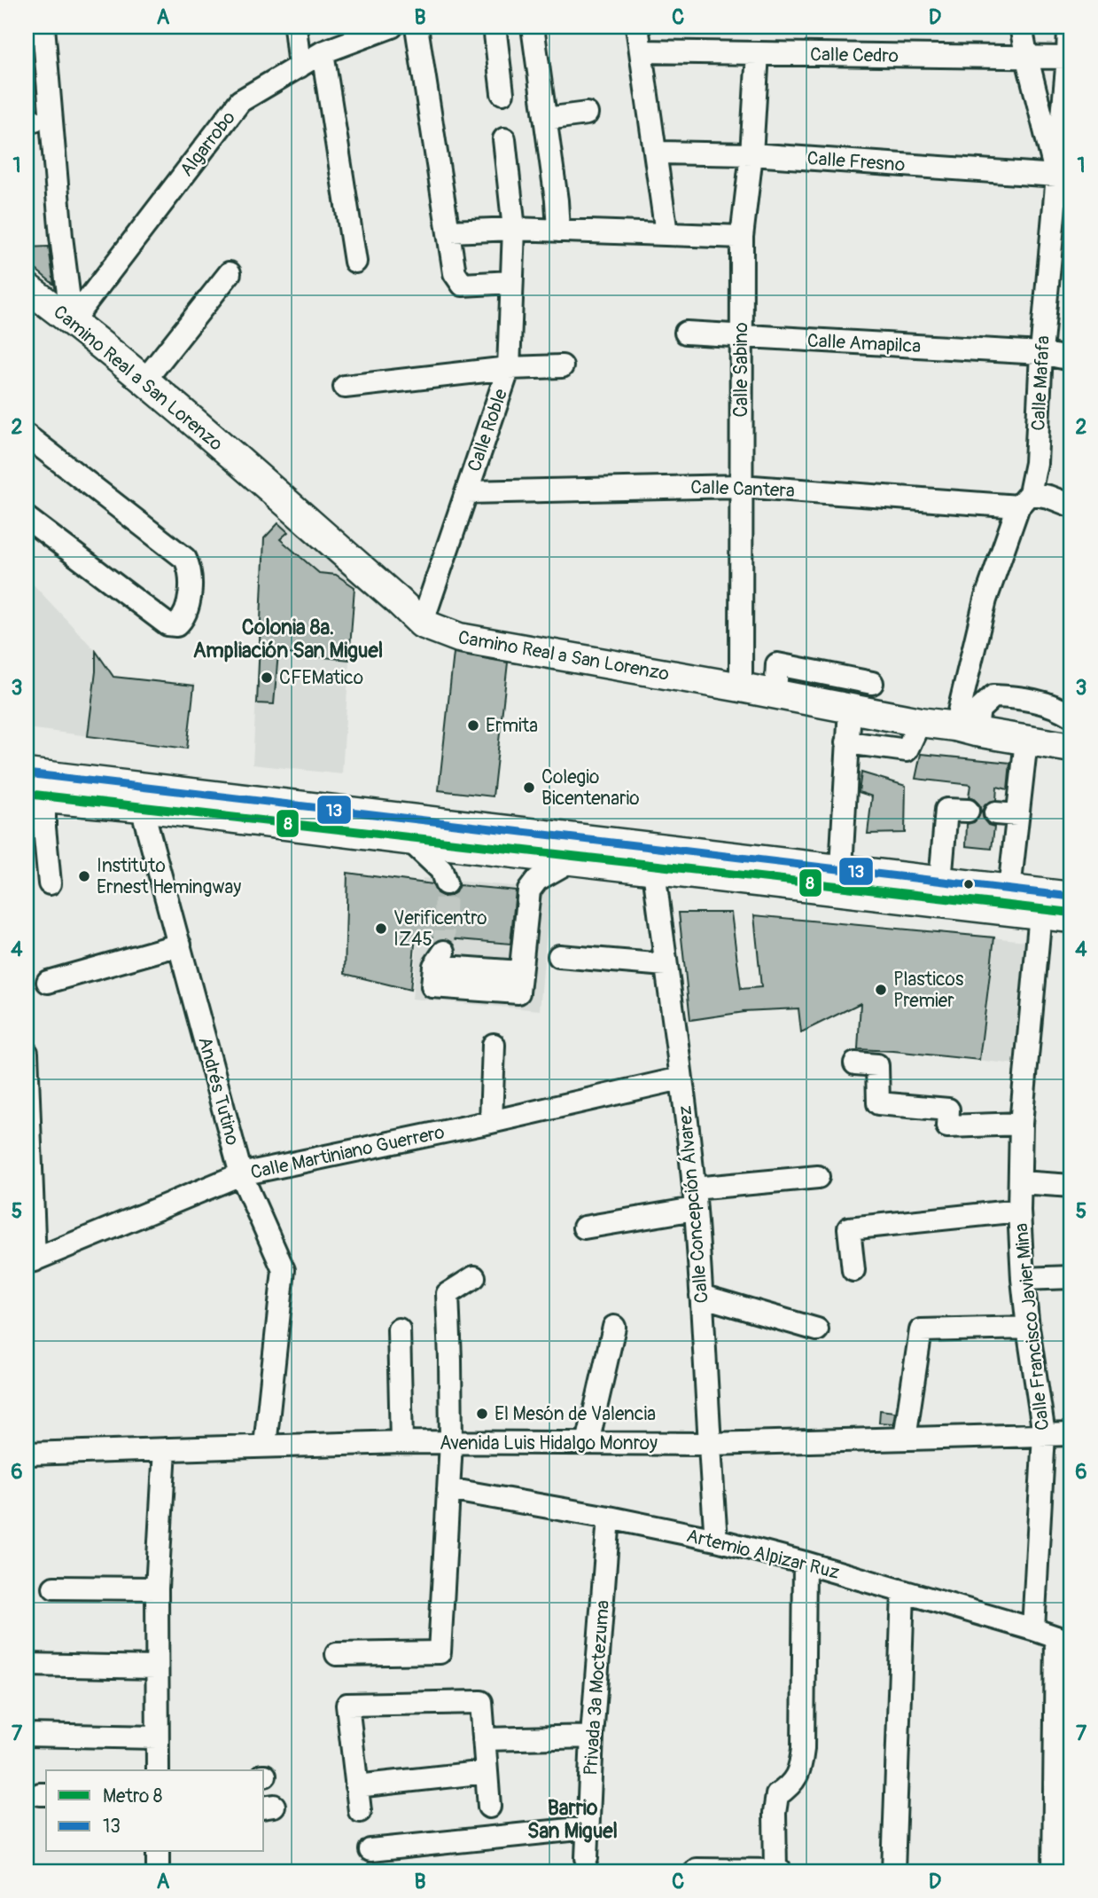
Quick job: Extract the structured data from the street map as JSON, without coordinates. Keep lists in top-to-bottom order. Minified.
{"streets":{"main road":["Camino Real a San Lorenzo"],"street":["Calle Cedro","Algarrobo","Calle Fresno","Calle Amapilca","Calle Sabino","Calle Mafafa","Calle Roble","Calle Cantera","Andrés Tutino","Calle Martiniano Guerrero","Calle Concepción Álvarez","Calle Francisco Javier Mina","Avenida Luis Hidalgo Monroy","Artemio Alpizar Ruz","Privada 3ª Moctezuma"]},"crossings":[["Calle Cedro","Calle Sabino"],["Calle Cedro","Calle Mafafa"],["Algarrobo","Camino Real a San Lorenzo"],["Calle Fresno","Calle Sabino"],["Calle Fresno","Calle Mafafa"],["Calle Amapilca","Calle Sabino"],["Calle Amapilca","Calle Mafafa"],["Calle Sabino","Camino Real a San Lorenzo"],["Calle Sabino","Calle Cantera"],["Camino Real a San Lorenzo","Calle Mafafa"],["Camino Real a San Lorenzo","Calle Roble"],["Calle Mafafa","Calle Cantera"],["Calle Roble","Calle Cantera"],["Andrés Tutino","Calle Martiniano Guerrero"],["Andrés Tutino","Avenida Luis Hidalgo Monroy"],["Calle Martiniano Guerrero","Calle Concepción Álvarez"],["Calle Concepción Álvarez","Avenida Luis Hidalgo Monroy"],["Calle Concepción Álvarez","Artemio Alpizar Ruz"],["Calle Francisco Javier Mina","Avenida Luis Hidalgo Monroy"],["Calle Francisco Javier Mina","Artemio Alpizar Ruz"],["Artemio Alpizar Ruz","Privada 3ª Moctezuma"]],"districts":["Colonia 8a. Ampliación San Miguel","Barrio San Miguel"],"places":["CFEMatico","Ermita","Colegio Bicentenario","Instituto Ernest Hemingway","Verificentro IZ45","Plasticos Premier","El Mesón de Valencia"],"lines":["transit line 13","metro line 8"],"legend":["Metro 8","13"],"grid":{"columns":["A","B","C","D"],"rows":["1","2","3","4","5","6","7"]}}
